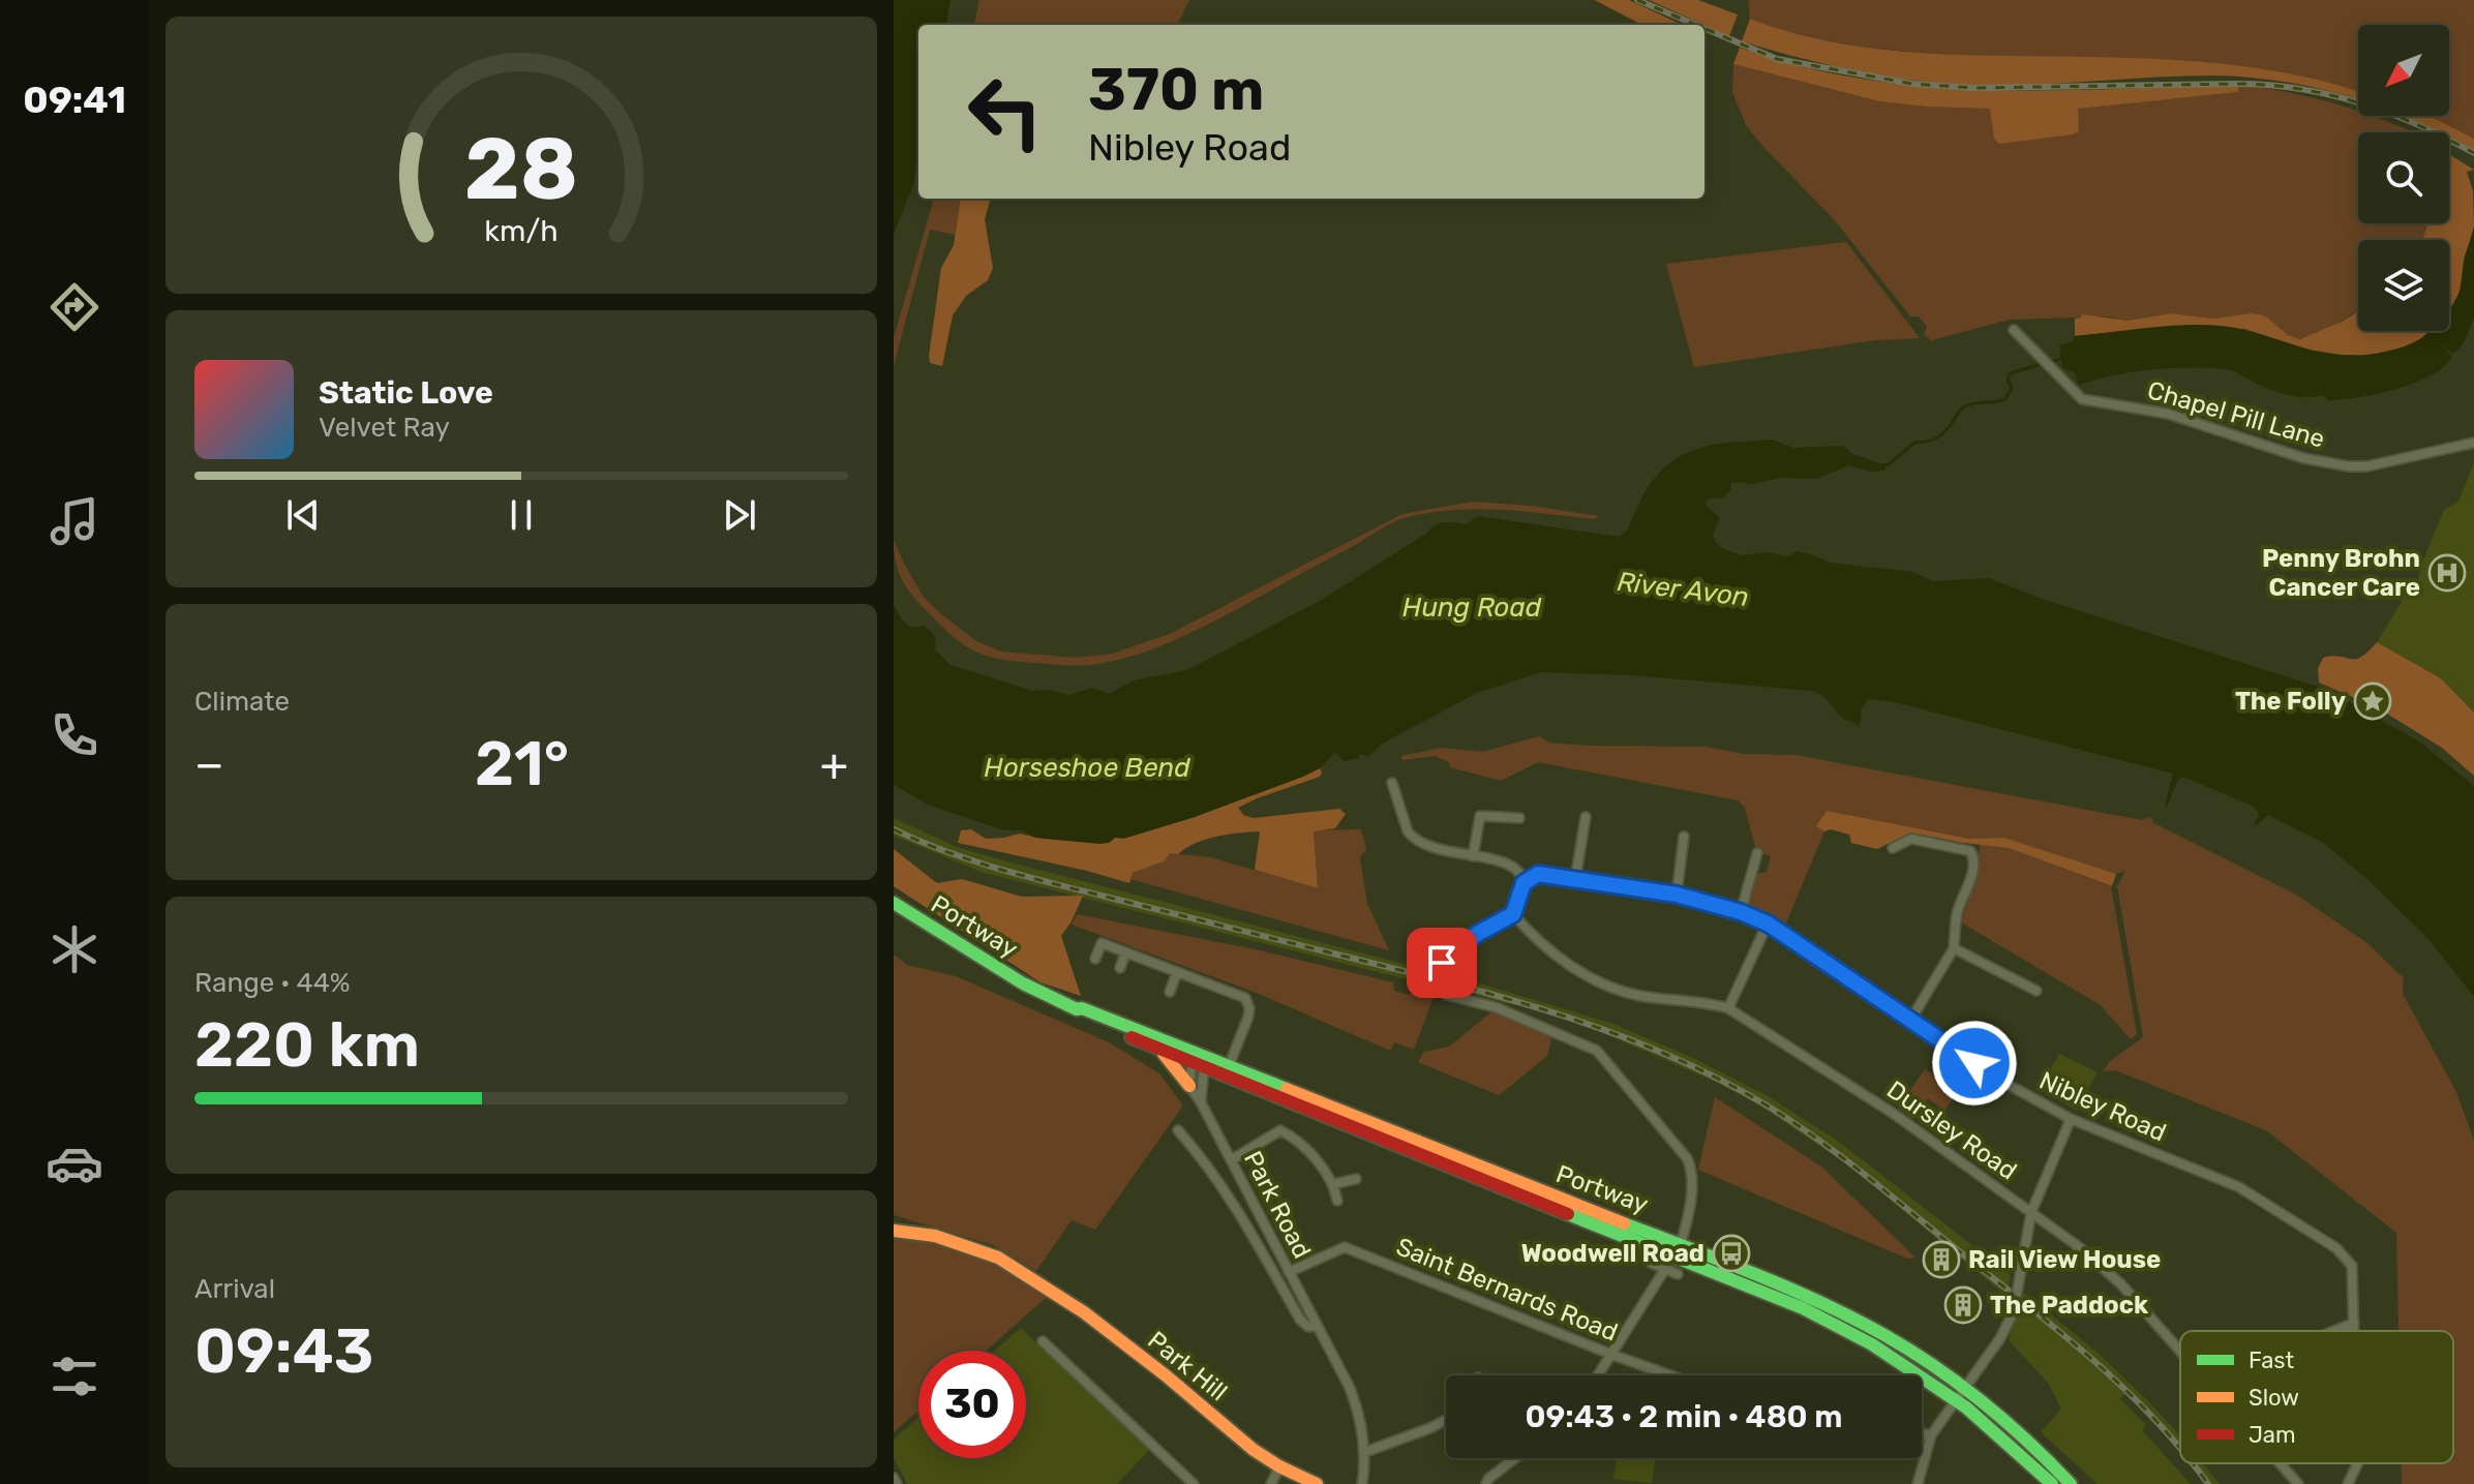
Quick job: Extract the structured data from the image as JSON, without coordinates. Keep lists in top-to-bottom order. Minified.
{"streets":{"main road":["Portway","Park Hill"],"street":["Chapel Pill Lane","Nibley Road","Dursley Road","Park Road","Saint Bernards Road"]},"crossings":[["Park Road","Saint Bernards Road"]],"water":["River Avon","Hung Road","Horseshoe Bend"],"places":{"hospital":["Penny Brohn Cancer Care"],"place":["The Folly"],"bus stop":["Woodwell Road"],"building":["Rail View House","The Paddock"]},"legend":["Fast","Slow","Jam"],"north":"bottom left","page":{"tabs":"09:41","turn":["370 m","Nibley Road"],"song":["Static Love","Velvet Ray"],"tile":["Climate",["Range · 44%","220 km"],["Arrival","09:43"]],"heat":["−","21°","+"],"limit":"30","trip":"09:43 · 2 min · 480 m","gauge":["28","km/h"]}}
